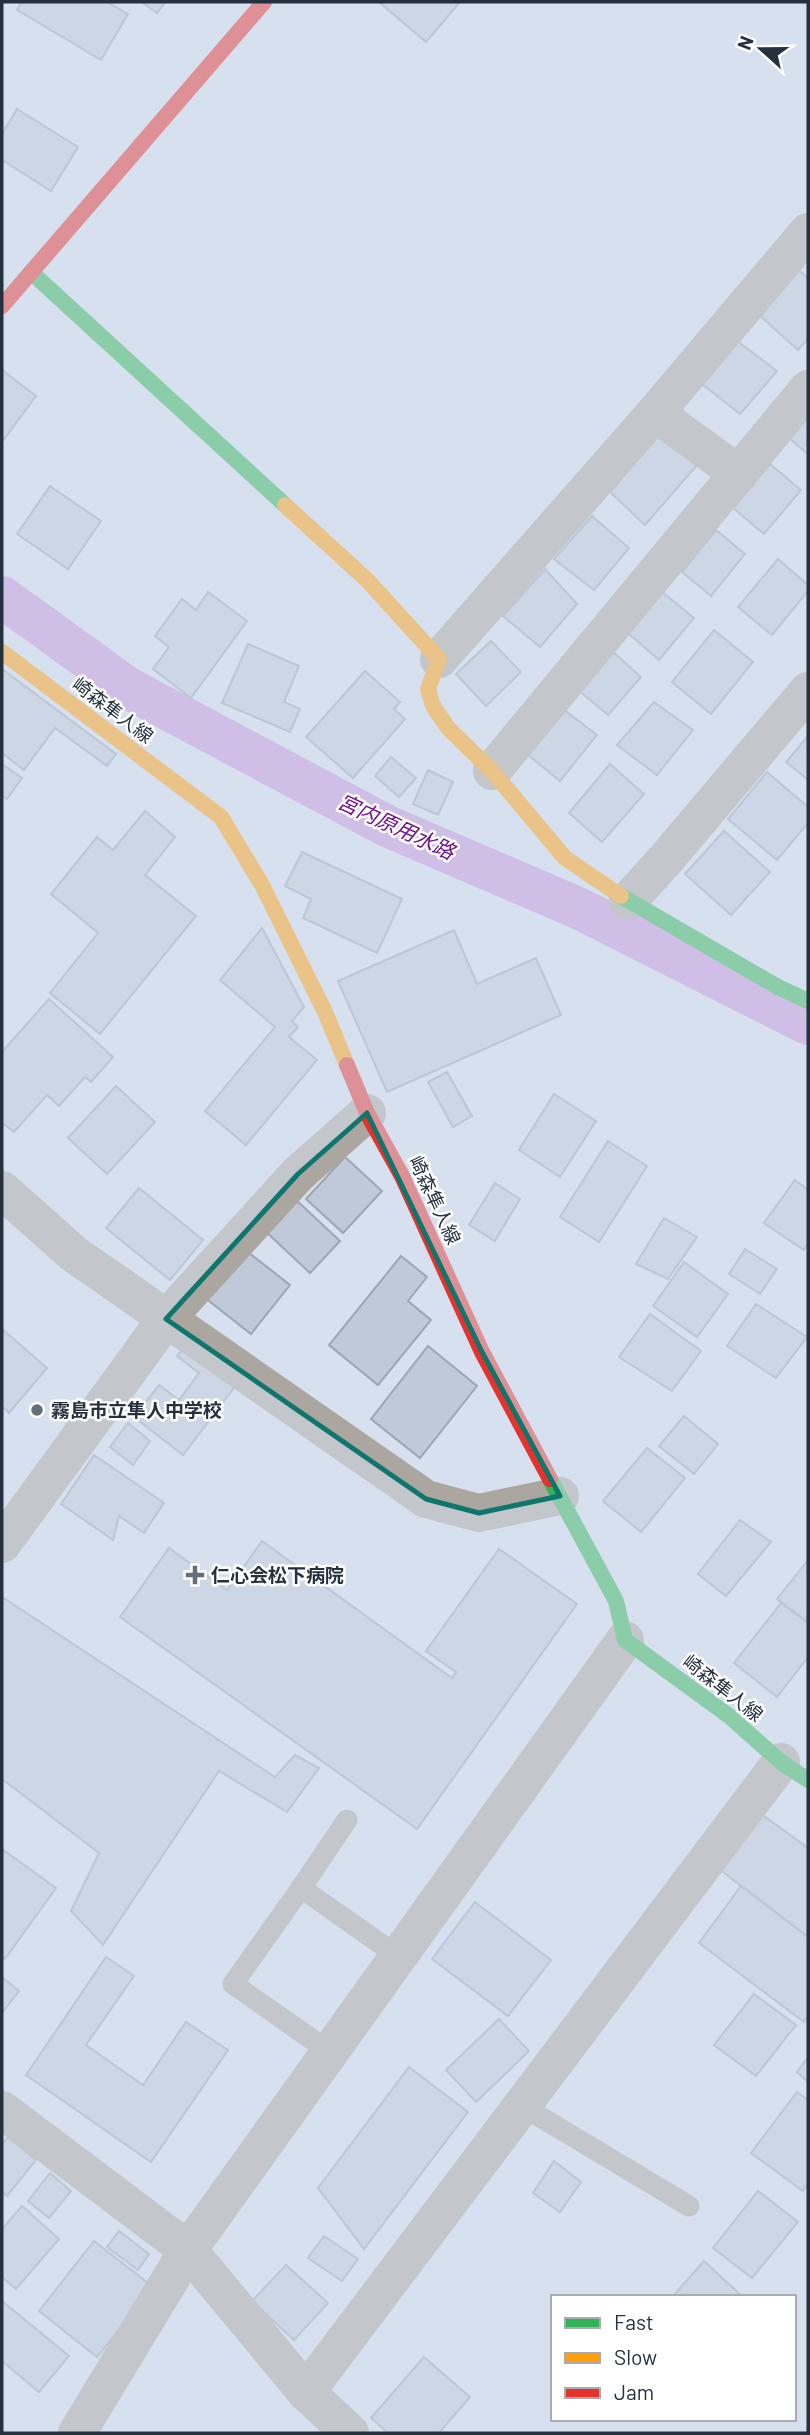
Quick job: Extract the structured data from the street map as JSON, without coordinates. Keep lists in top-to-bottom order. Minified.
{"streets":{"street":["崎森隼人線"]},"water":["宮内原用水路"],"places":{"other":["霧島市立隼人中学校"],"health":["仁心会松下病院"]},"legend":["Fast","Slow","Jam"],"north":"left"}
